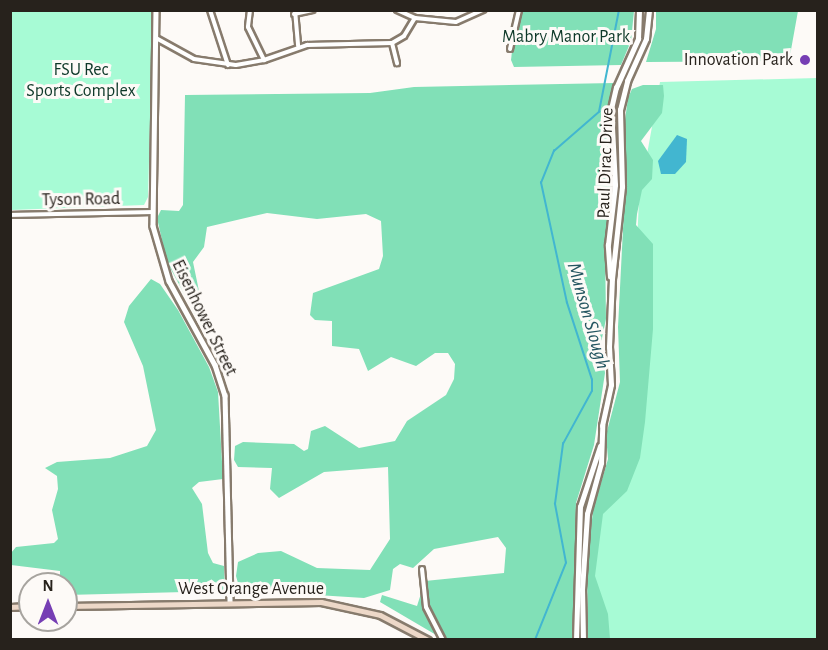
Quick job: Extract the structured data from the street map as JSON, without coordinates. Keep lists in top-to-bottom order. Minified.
{"streets":{"main road":["West Orange Avenue"],"street":["Paul Dirac Drive","Tyson Road","Eisenhower Street"]},"crossings":[["Tyson Road","Eisenhower Street"],["Eisenhower Street","West Orange Avenue"]],"water":["Munson Slough"],"parks":["Mabry Manor Park","FSU Rec Sports Complex"],"places":["Innovation Park"],"north":"top"}
